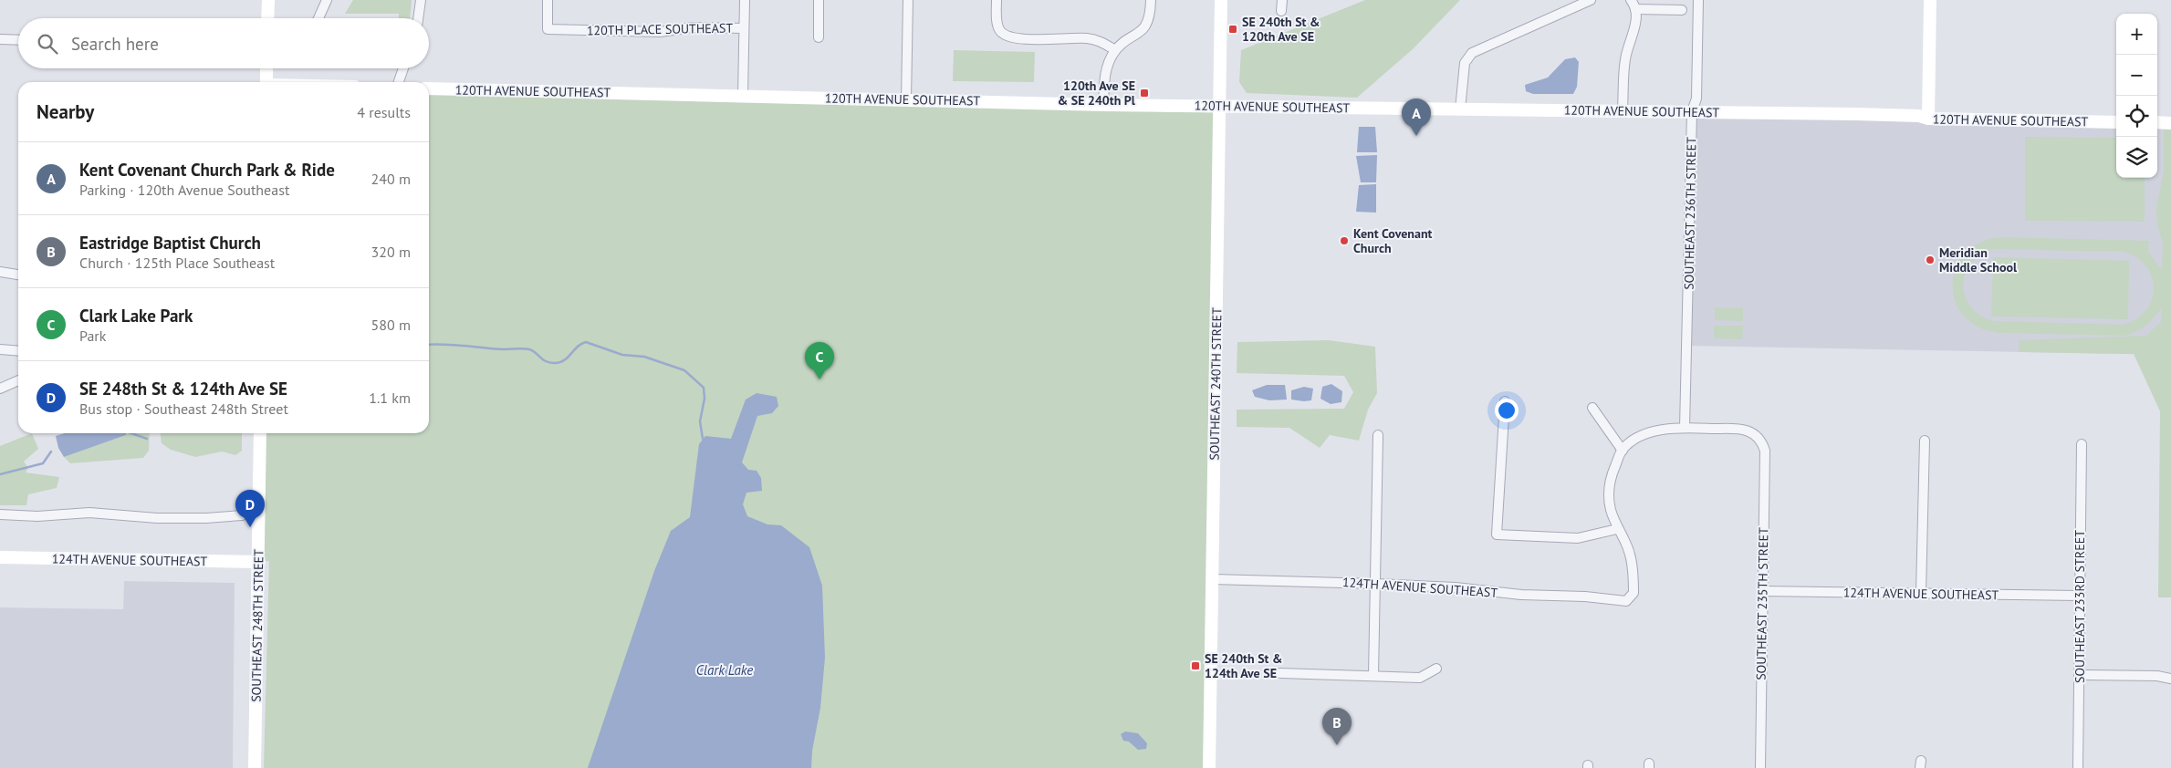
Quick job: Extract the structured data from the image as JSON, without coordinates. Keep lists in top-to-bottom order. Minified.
{"streets":{"street":["120TH PLACE SOUTHEAST","120TH AVENUE SOUTHEAST","SOUTHEAST 236TH STREET","SOUTHEAST 240TH STREET","124TH AVENUE SOUTHEAST","SOUTHEAST 235TH STREET","SOUTHEAST 233RD STREET","SOUTHEAST 248TH STREET"]},"crossings":[["120TH AVENUE SOUTHEAST","SOUTHEAST 236TH STREET"],["120TH AVENUE SOUTHEAST","SOUTHEAST 240TH STREET"],["SOUTHEAST 236TH STREET","SOUTHEAST 235TH STREET"],["SOUTHEAST 240TH STREET","124TH AVENUE SOUTHEAST"],["124TH AVENUE SOUTHEAST","SOUTHEAST 235TH STREET"],["124TH AVENUE SOUTHEAST","SOUTHEAST 233RD STREET"],["124TH AVENUE SOUTHEAST","SOUTHEAST 248TH STREET"]],"water":["Clark Lake"],"places":{"transit":["SE 240th St & 120th Ave SE","120th Ave SE & SE 240th Pl","SE 240th St & 124th Ave SE"],"other":["Kent Covenant Church","Meridian Middle School"]},"page":{"map_buttons":["+","−"],"search":"Search here","heading":["Nearby","4 results"],"pins":["A","C","D","B"],"list":[{"mark":"A","name":"Kent Covenant Church Park & Ride","note":"Parking · 120th Avenue Southeast","value":"240 m"},{"mark":"B","name":"Eastridge Baptist Church","note":"Church · 125th Place Southeast","value":"320 m"},{"mark":"C","name":"Clark Lake Park","note":"Park","value":"580 m"},{"mark":"D","name":"SE 248th St & 124th Ave SE","note":"Bus stop · Southeast 248th Street","value":"1.1 km"}]}}
